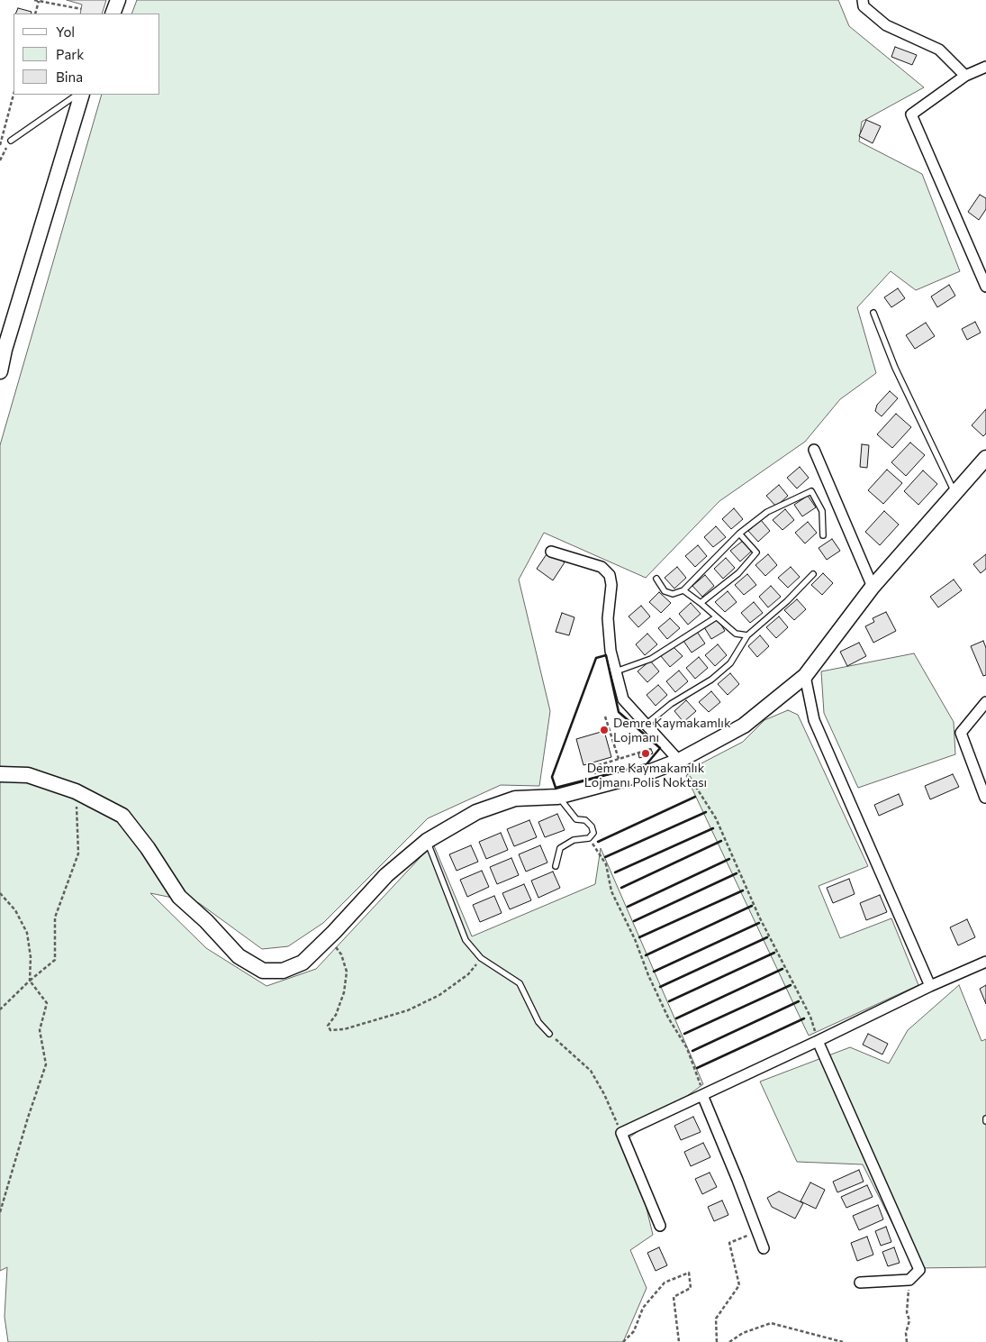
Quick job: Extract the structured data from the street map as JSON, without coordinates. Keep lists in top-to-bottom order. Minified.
{"places":["Demre Kaymakamlık Lojmanı","Demre Kaymakamlık Lojmanı Polis Noktası"],"legend":["Yol","Park","Bina"]}
